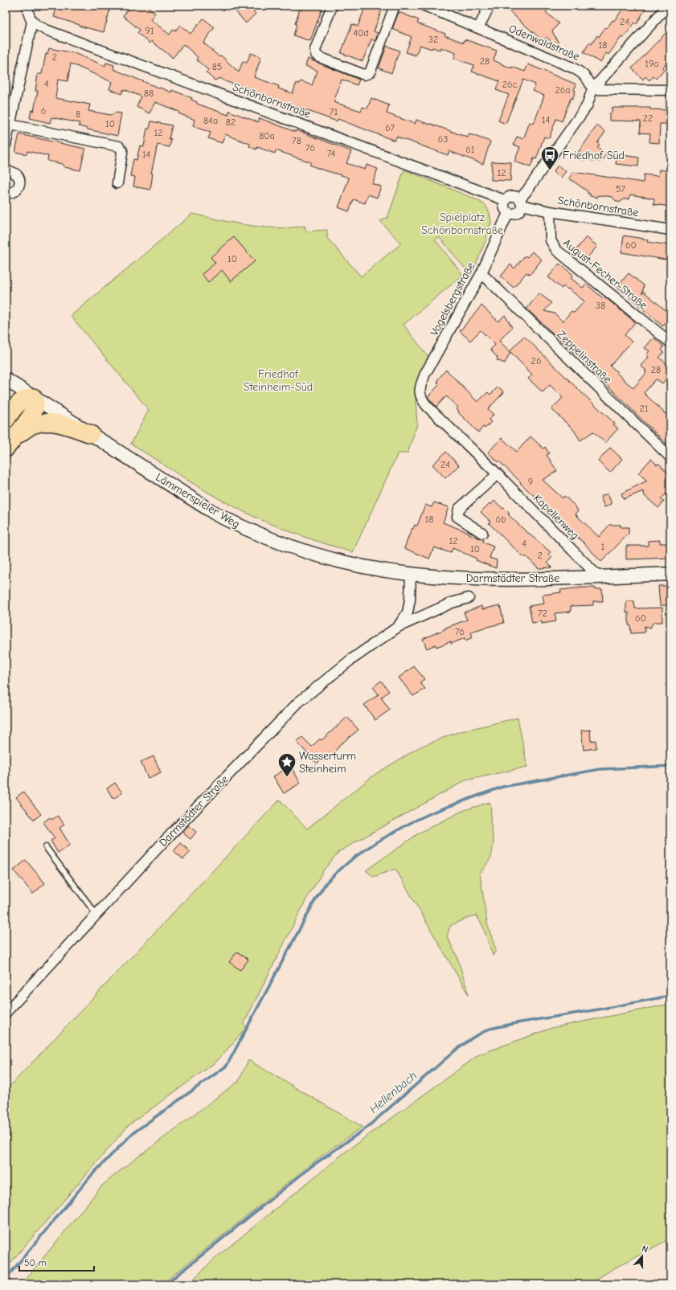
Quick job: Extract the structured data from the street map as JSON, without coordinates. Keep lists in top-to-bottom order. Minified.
{"streets":{"street":["Odenwaldstraße","Schönbornstraße","August-Fecher-Straße","Vogelsbergstraße","Zeppelinstraße","Lämmerspieler Weg","Kapellenweg","Darmstädter Straße"]},"crossings":[["Schönbornstraße","August-Fecher-Straße"],["Schönbornstraße","Vogelsbergstraße"],["Vogelsbergstraße","Zeppelinstraße"],["Vogelsbergstraße","Kapellenweg"],["Lämmerspieler Weg","Darmstädter Straße"],["Kapellenweg","Darmstädter Straße"]],"water":["Hellenbach"],"parks":["Spielplatz Schönbornstraße","Friedhof Steinheim-Süd"],"places":{"bus stop":["Friedhof Süd"],"place":["Wasserturm Steinheim"]},"house_numbers":["24","91","40d","32","18","2","28","19a","85","4","26c","26a","88","6","71","8","22","14","84a","82","10","67","12","80a","63","78","76","61","74","14","12","57","60","10","38","26","28","21","24","9","18","6b","12","4","1","10","2","72","60","76"],"scale_bar":"50 m","north":"top"}
